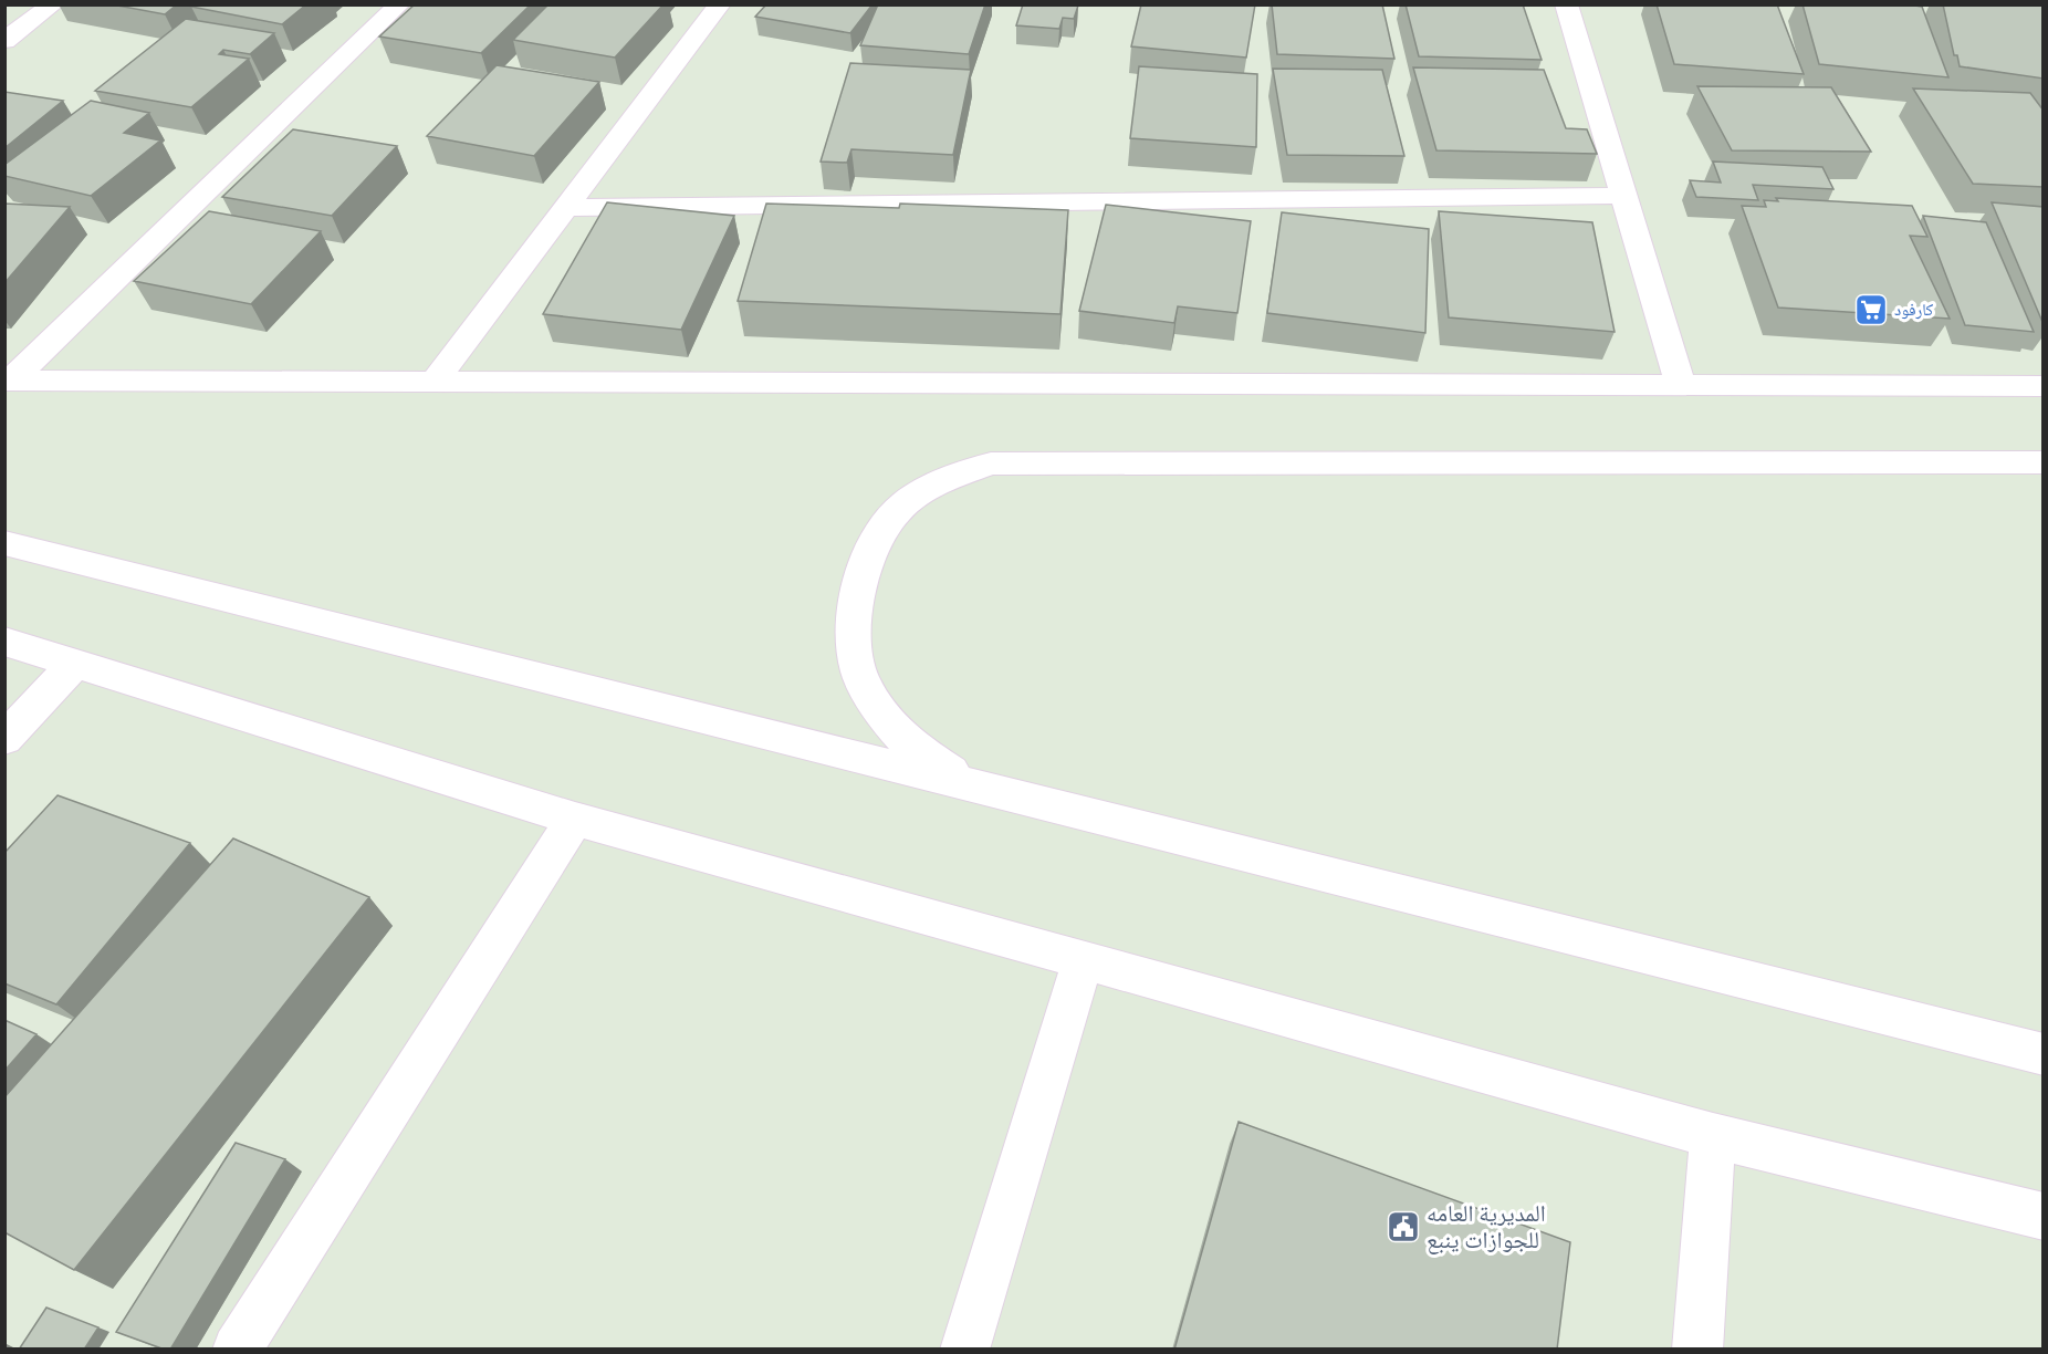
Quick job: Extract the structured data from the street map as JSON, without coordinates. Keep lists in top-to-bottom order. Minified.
{"places":{"supermarket":["كارفود"],"public building":["المديرية العامه للجوازات ينبع"]}}
